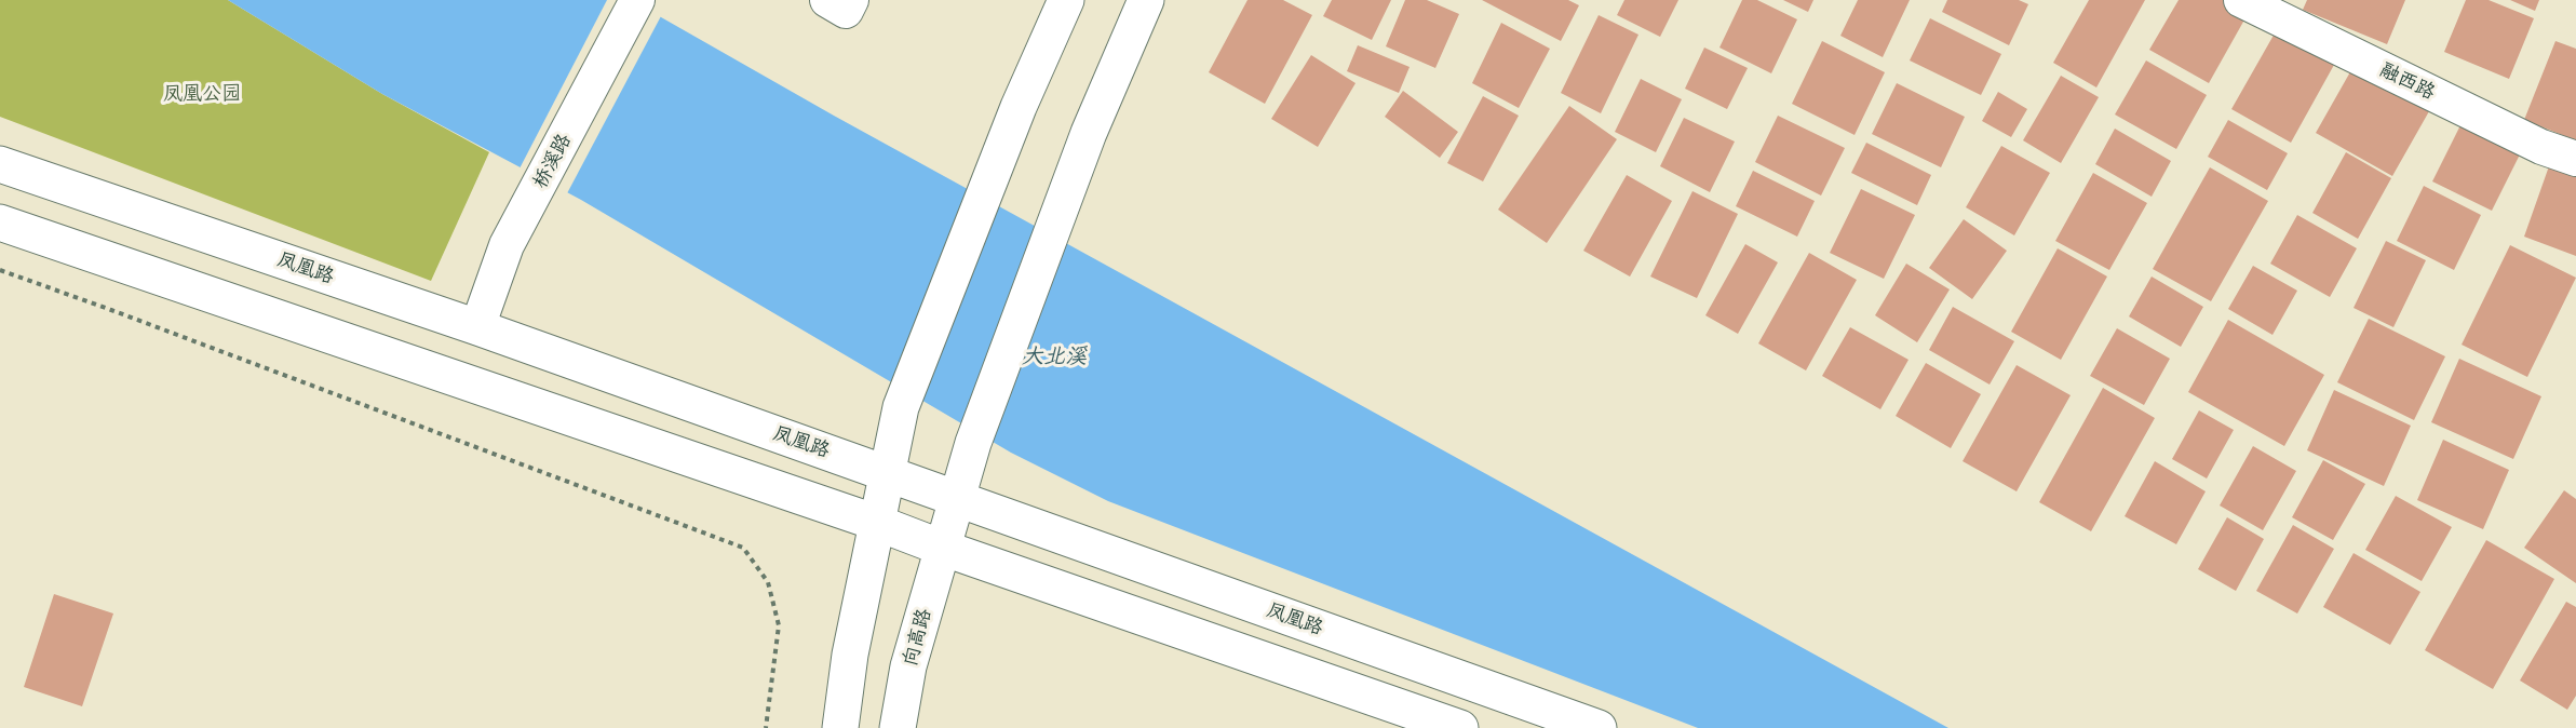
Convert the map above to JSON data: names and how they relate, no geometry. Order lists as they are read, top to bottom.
{
  "streets": {
    "street": [
      "融西路",
      "桥溪路",
      "凤凰路",
      "向高路"
    ]
  },
  "crossings": [
    ["桥溪路", "凤凰路"],
    ["凤凰路", "向高路"]
  ],
  "water": ["大北溪"],
  "parks": ["凤凰公园"]
}
